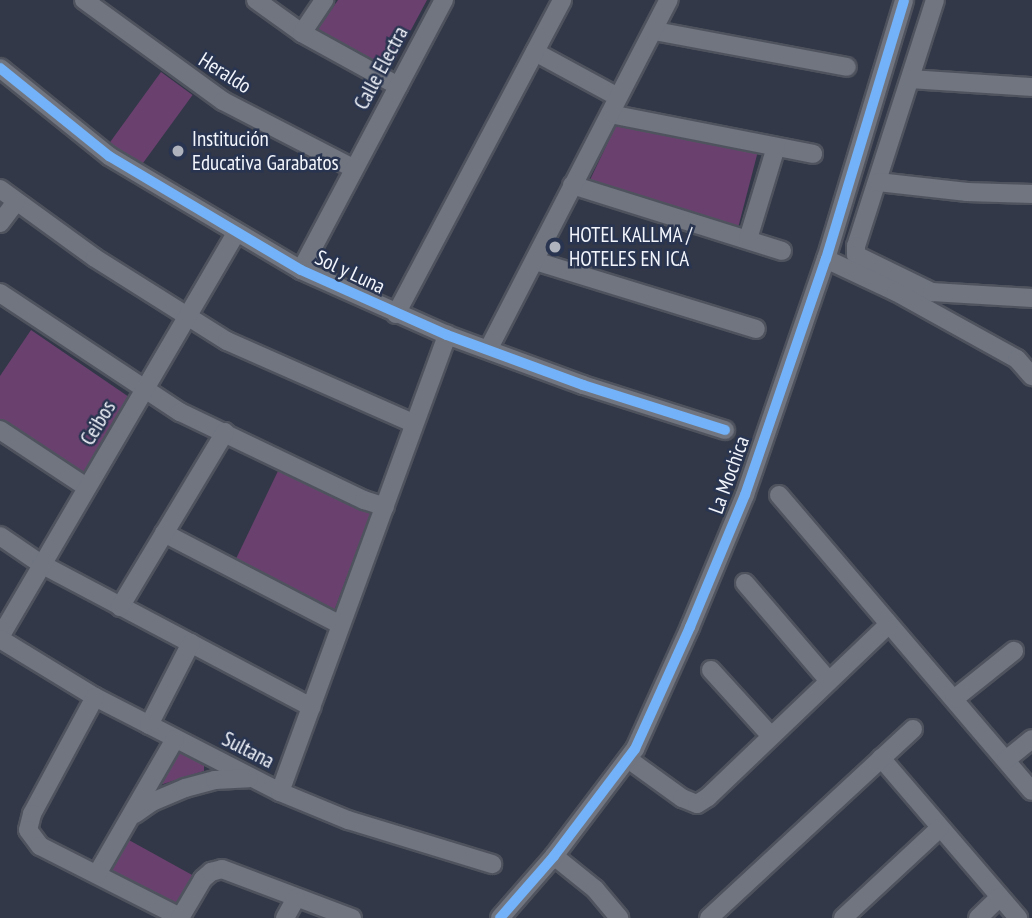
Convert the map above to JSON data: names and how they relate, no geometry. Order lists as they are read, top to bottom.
{
  "streets": {
    "street": [
      "Calle Electra",
      "Heraldo",
      "Sol y Luna",
      "Ceibos",
      "La Mochica",
      "Sultana"
    ]
  },
  "crossings": [
    ["Calle Electra", "Heraldo"],
    ["Calle Electra", "Sol y Luna"],
    ["Sol y Luna", "Ceibos"],
    ["Ceibos", "Sultana"]
  ],
  "places": ["Institución Educativa Garabatos", "HOTEL KALLMA / HOTELES EN ICA"]
}
